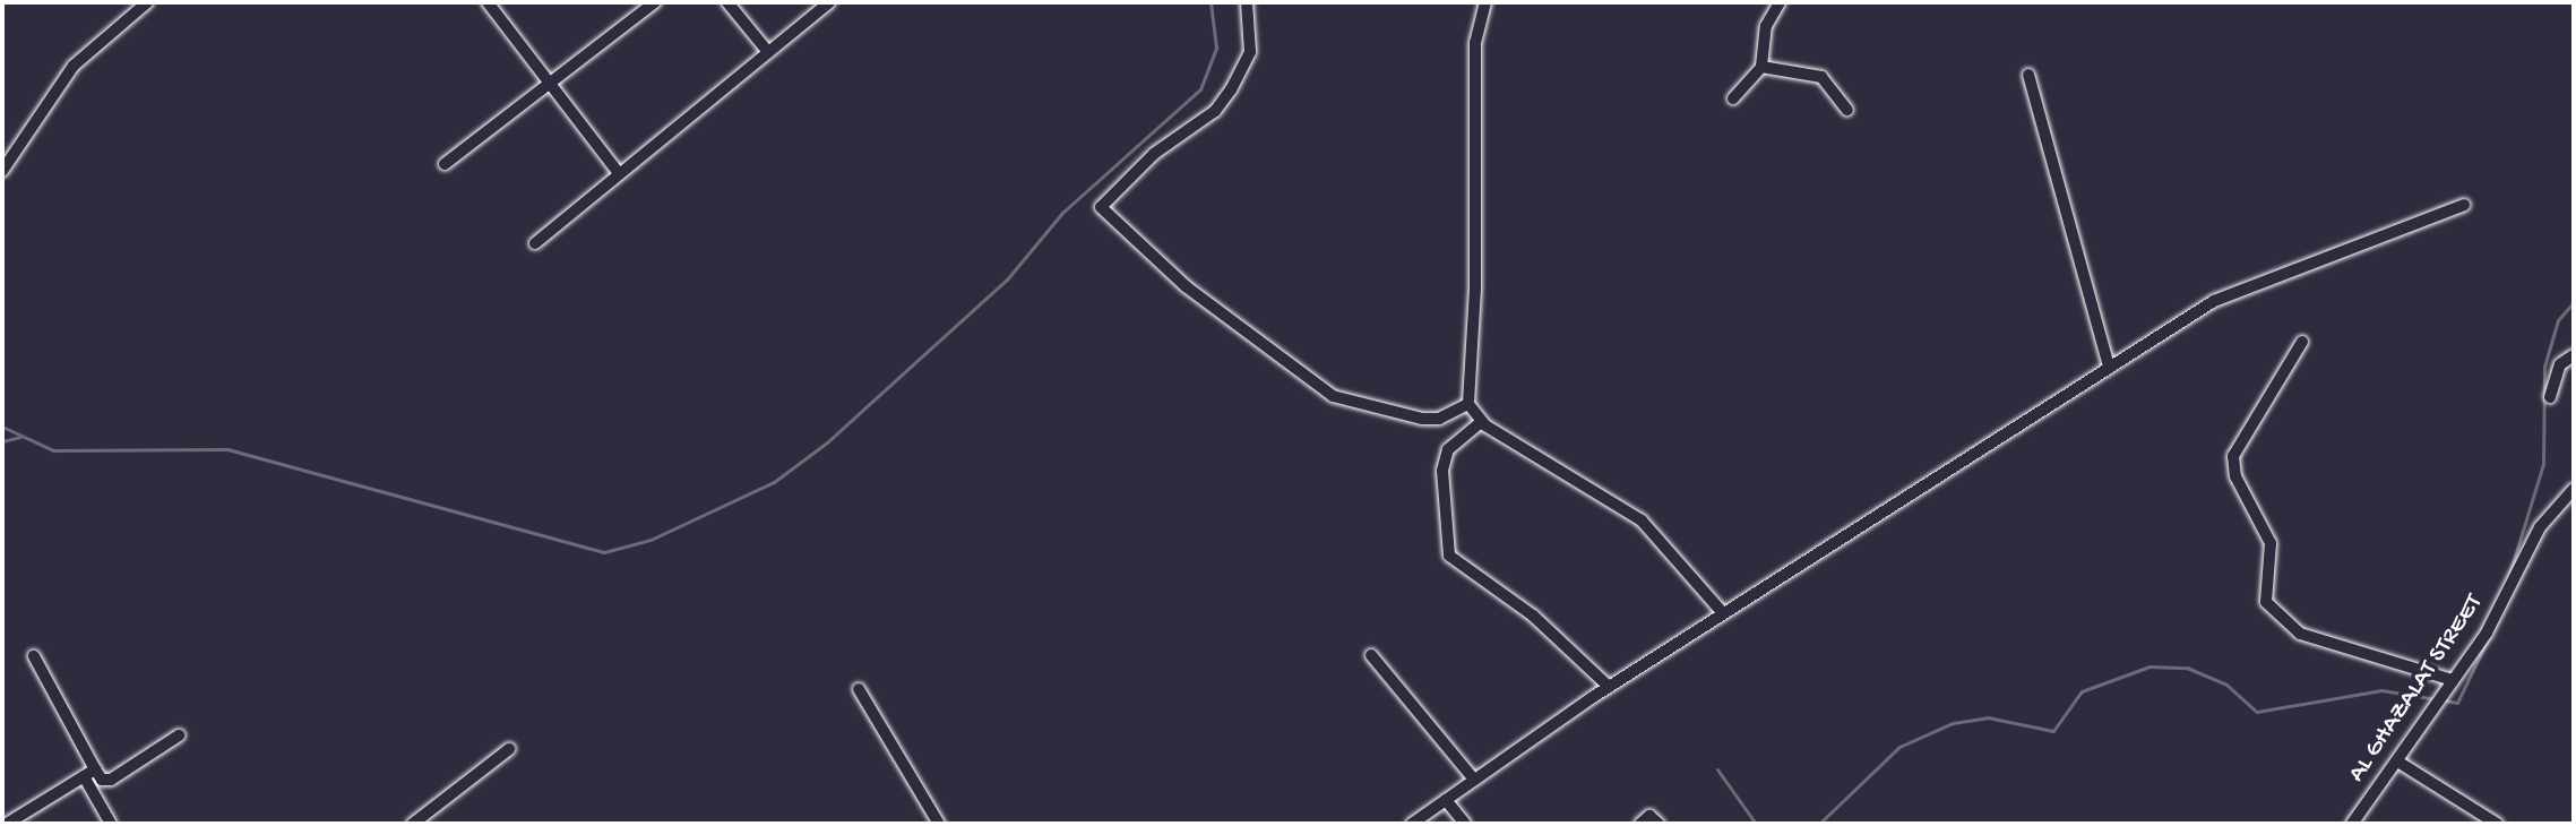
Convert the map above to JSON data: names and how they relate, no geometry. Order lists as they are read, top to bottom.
{
  "streets": {
    "street": ["AL GHAZALAT STREET"]
  }
}
